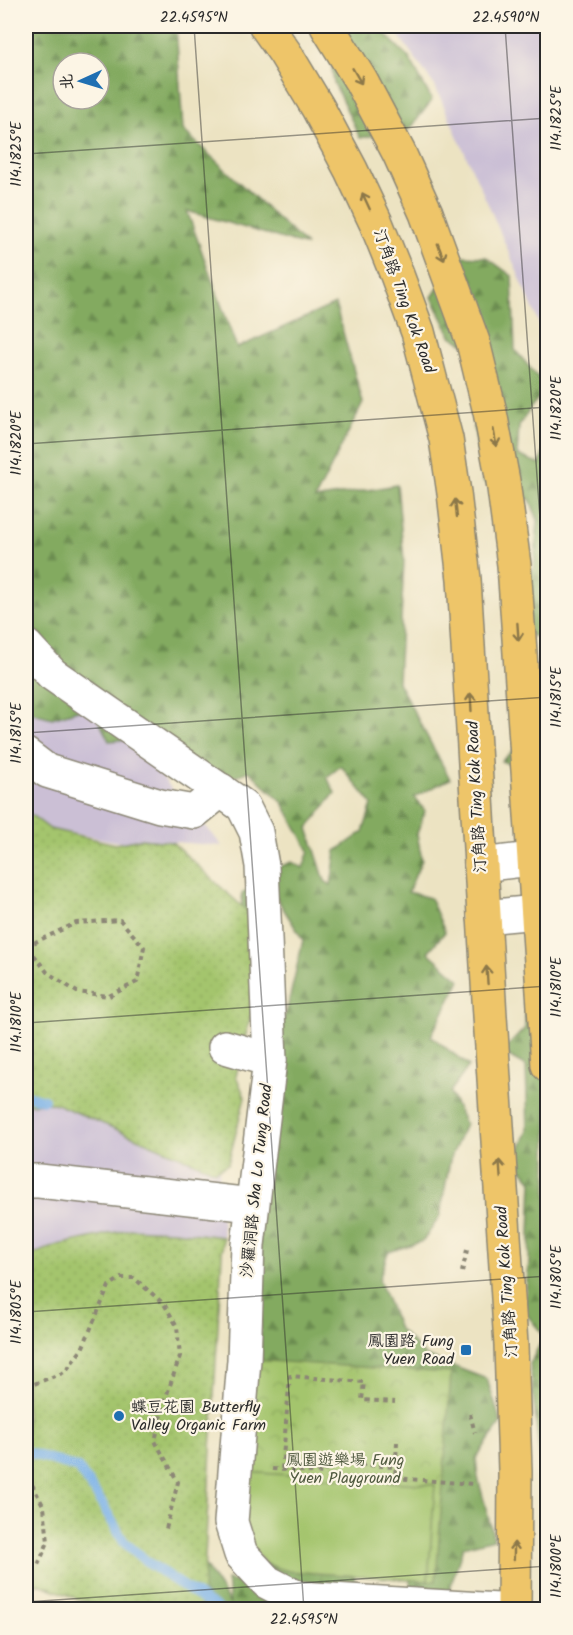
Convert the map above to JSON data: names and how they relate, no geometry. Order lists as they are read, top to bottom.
{
  "streets": {
    "main road": ["汀角路 Ting Kok Road"],
    "street": ["沙羅洞路 Sha Lo Tung Road"]
  },
  "parks": ["鳳園遊樂場 Fung Yuen Playground"],
  "places": {
    "transit": ["鳳園路 Fung Yuen Road"],
    "other": ["蝶豆花園 Butterfly Valley Organic Farm"]
  },
  "north": "left",
  "coordinates": [
    "22.4595°N",
    "22.4590°N",
    "114.1825°E",
    "114.1820°E",
    "114.1815°E",
    "114.1810°E",
    "114.1805°E",
    "114.1800°E"
  ]
}
